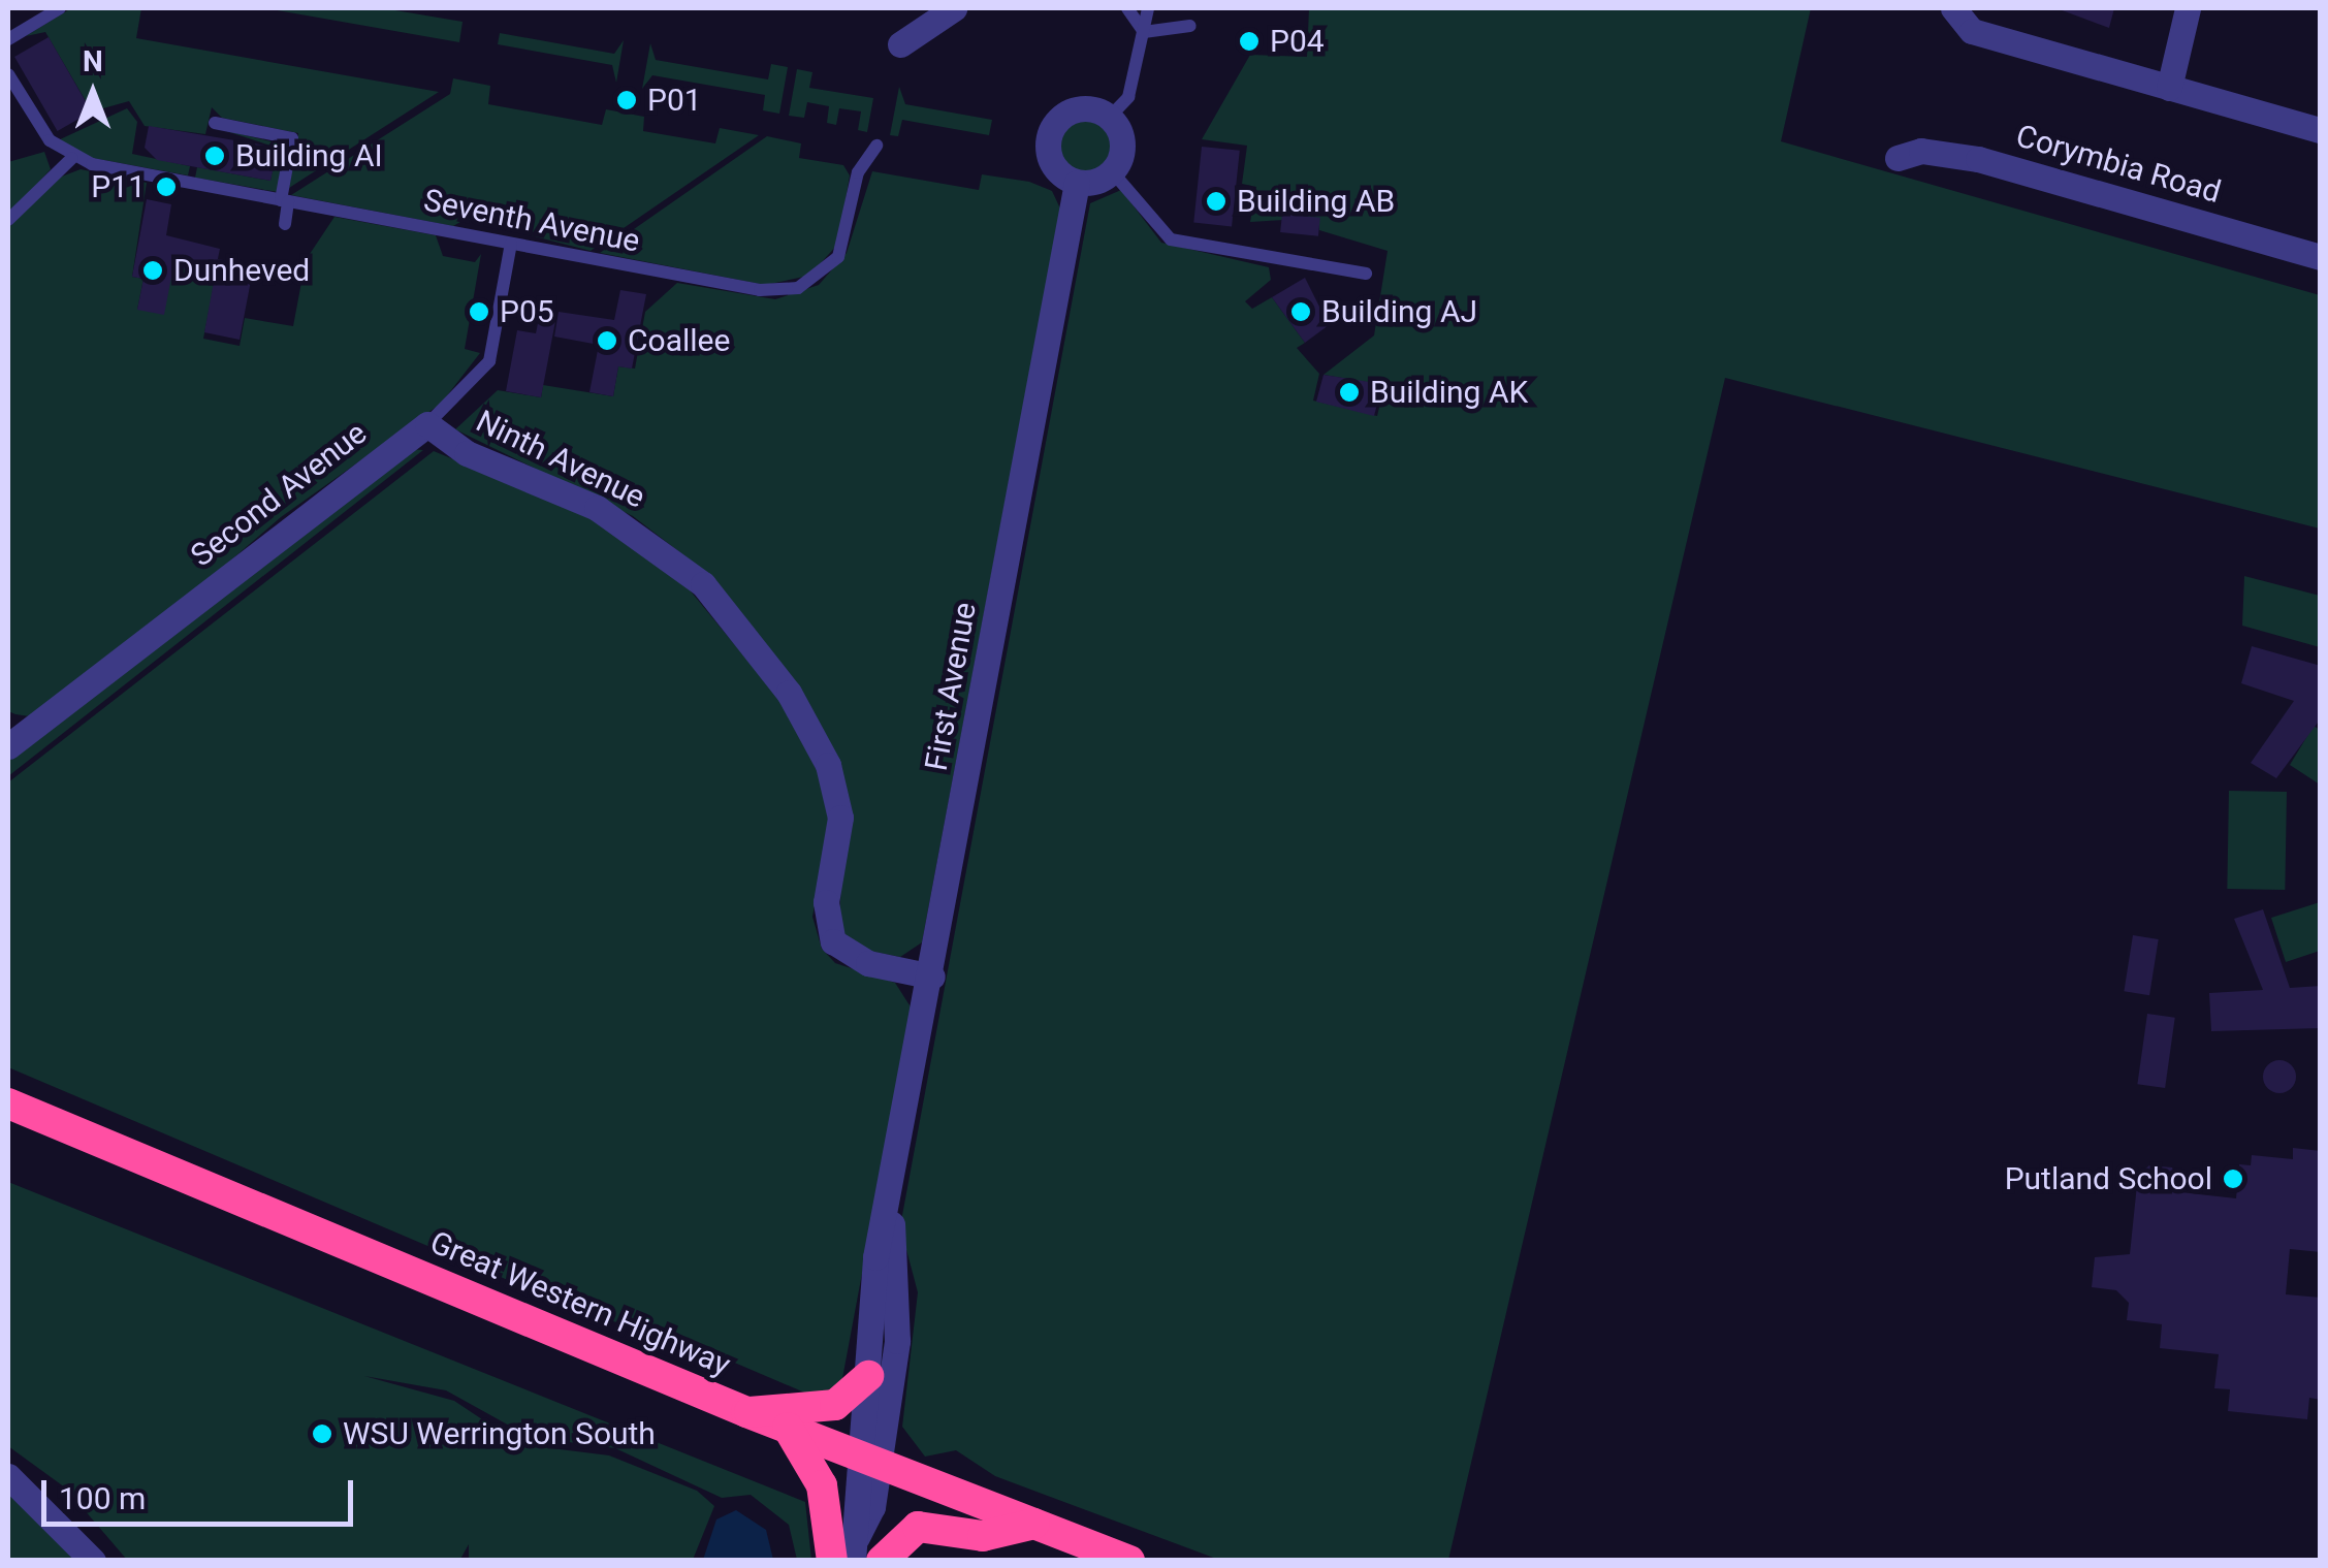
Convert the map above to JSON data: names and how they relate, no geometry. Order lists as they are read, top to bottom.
{
  "streets": {
    "highway": ["Great Western Highway"],
    "street": [
      "Corymbia Road",
      "Ninth Avenue",
      "Second Avenue",
      "First Avenue"
    ],
    "lane": ["Seventh Avenue"]
  },
  "crossings": [
    ["Seventh Avenue", "Second Avenue"],
    ["Ninth Avenue", "Second Avenue"],
    ["Ninth Avenue", "First Avenue"],
    ["First Avenue", "Great Western Highway"]
  ],
  "places": [
    "P04",
    "P01",
    "Building AI",
    "P11",
    "Building AB",
    "Dunheved",
    "P05",
    "Building AJ",
    "Coallee",
    "Building AK",
    "Putland School",
    "WSU Werrington South"
  ],
  "scale_bar": "100 m",
  "north": "top"
}
